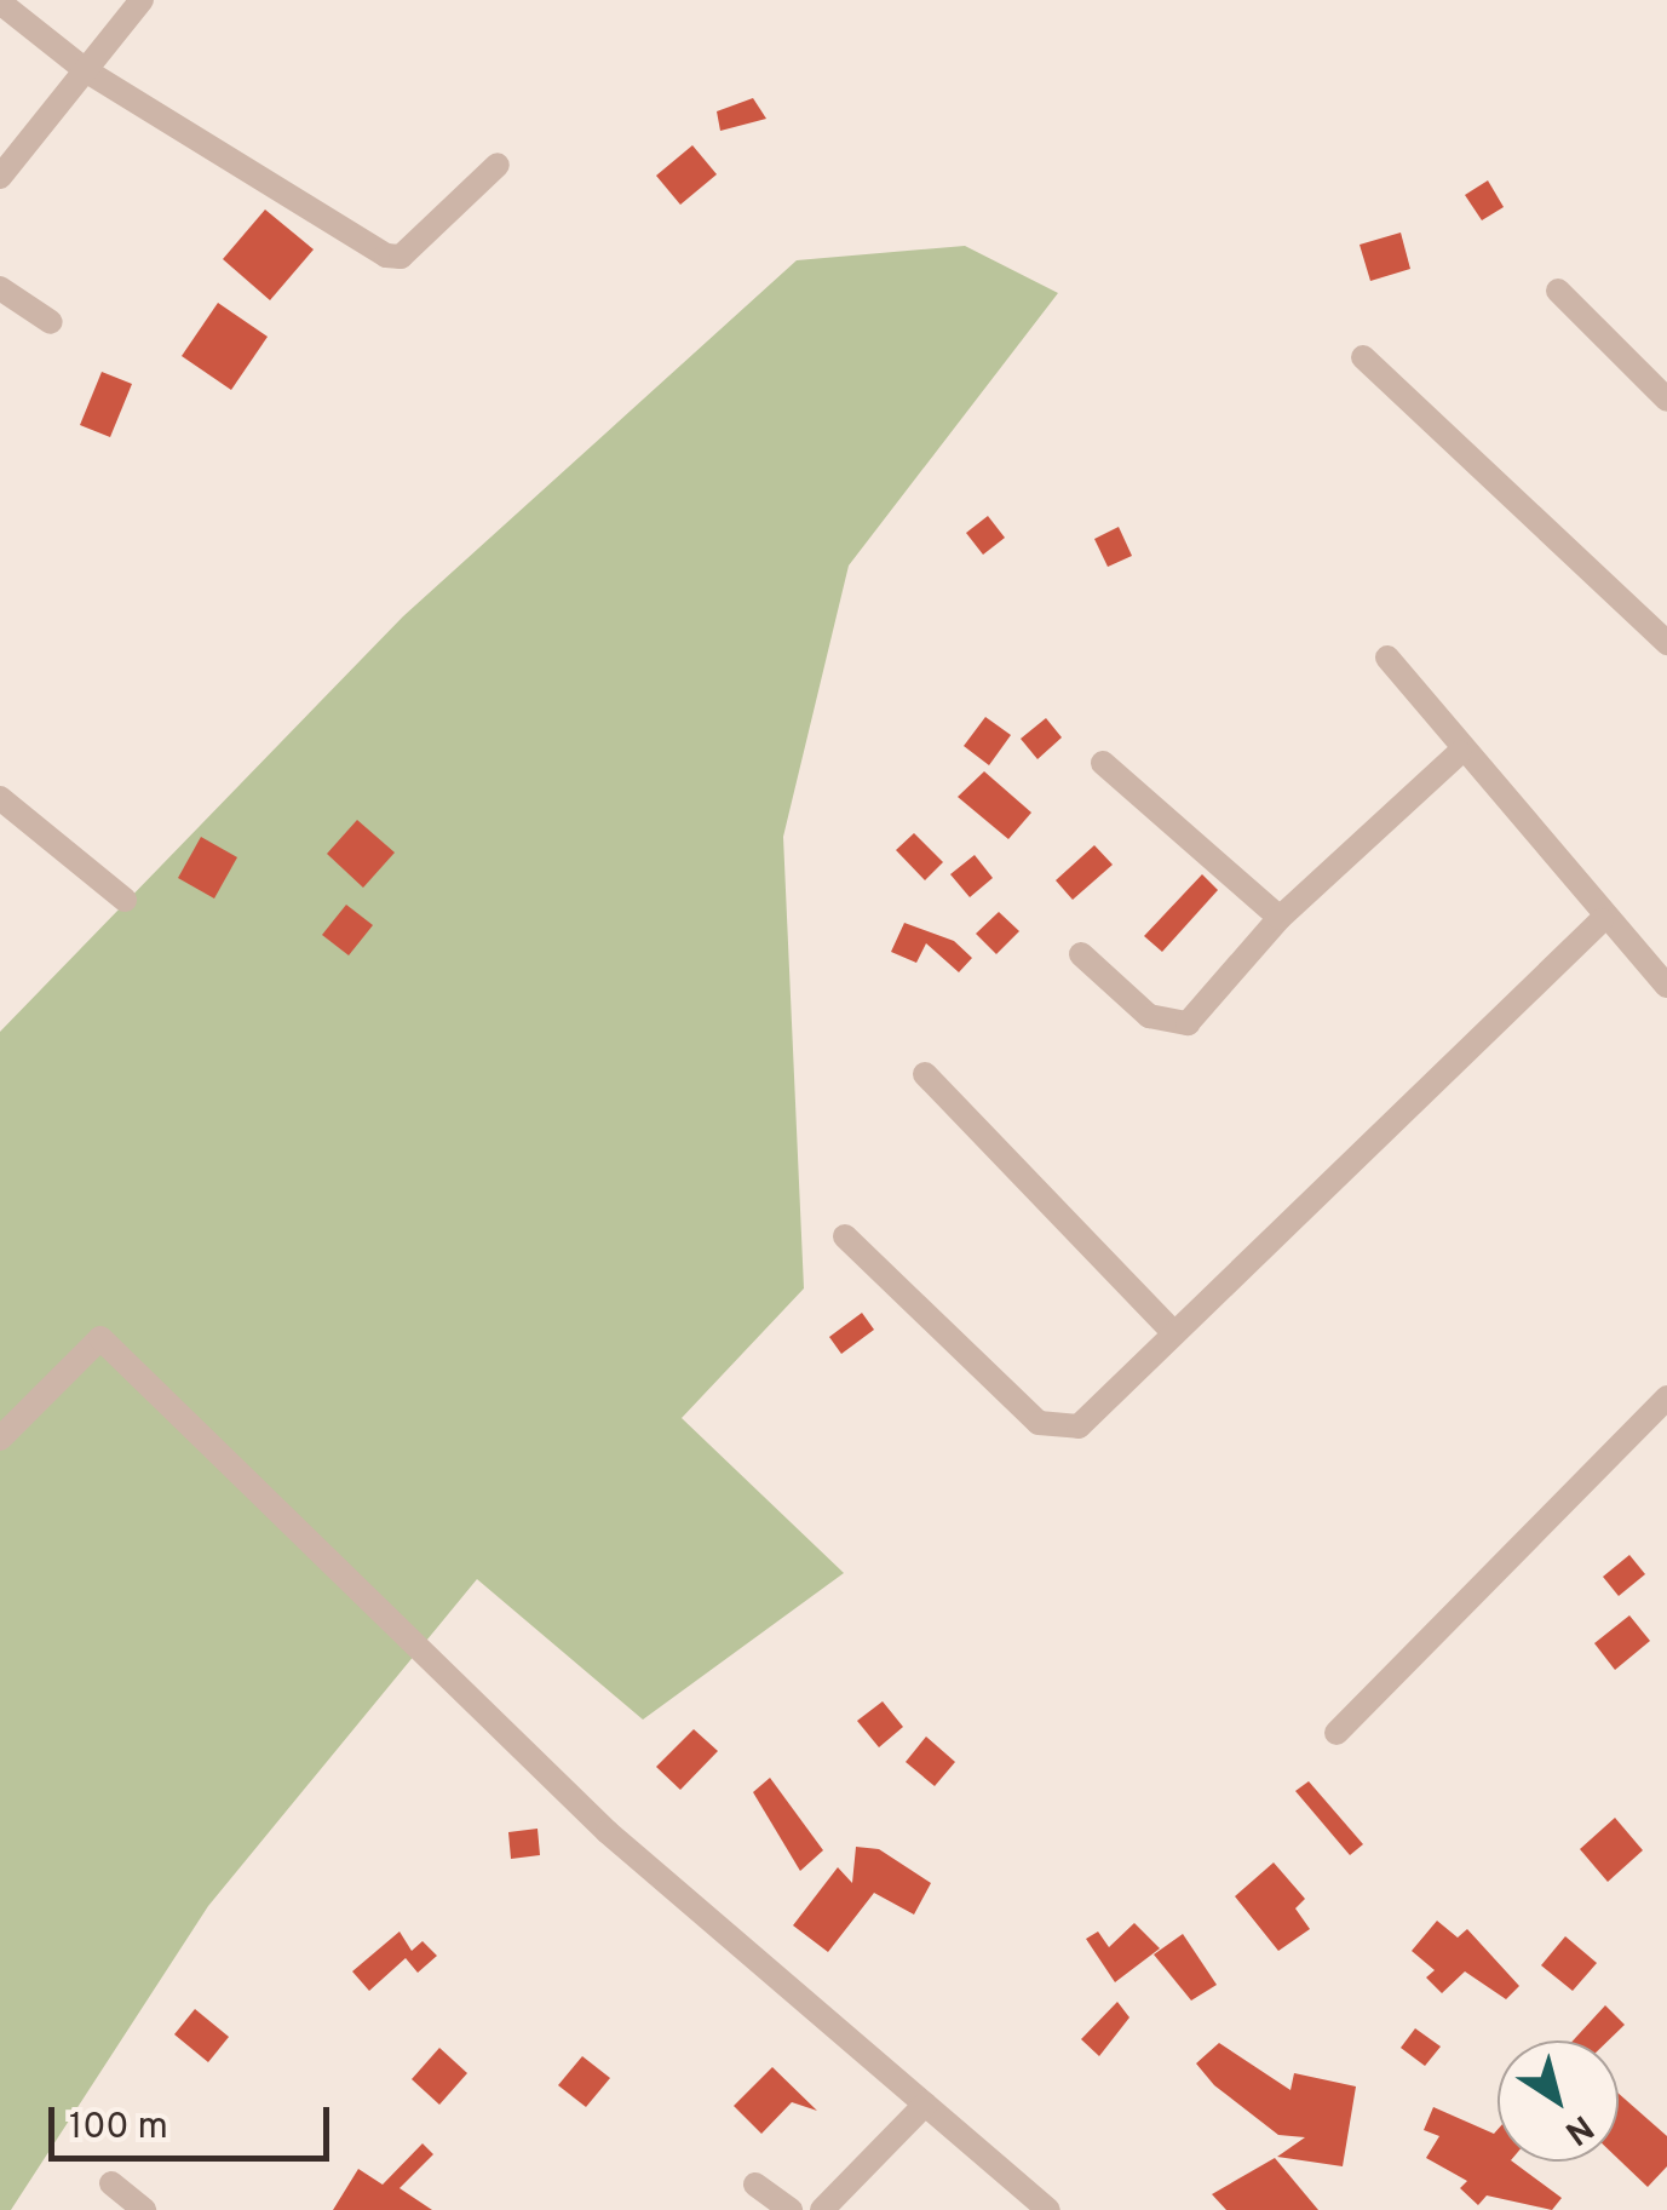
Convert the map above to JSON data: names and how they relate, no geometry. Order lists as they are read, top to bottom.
{
  "scale_bar": "100 m",
  "north": "bottom right"
}
